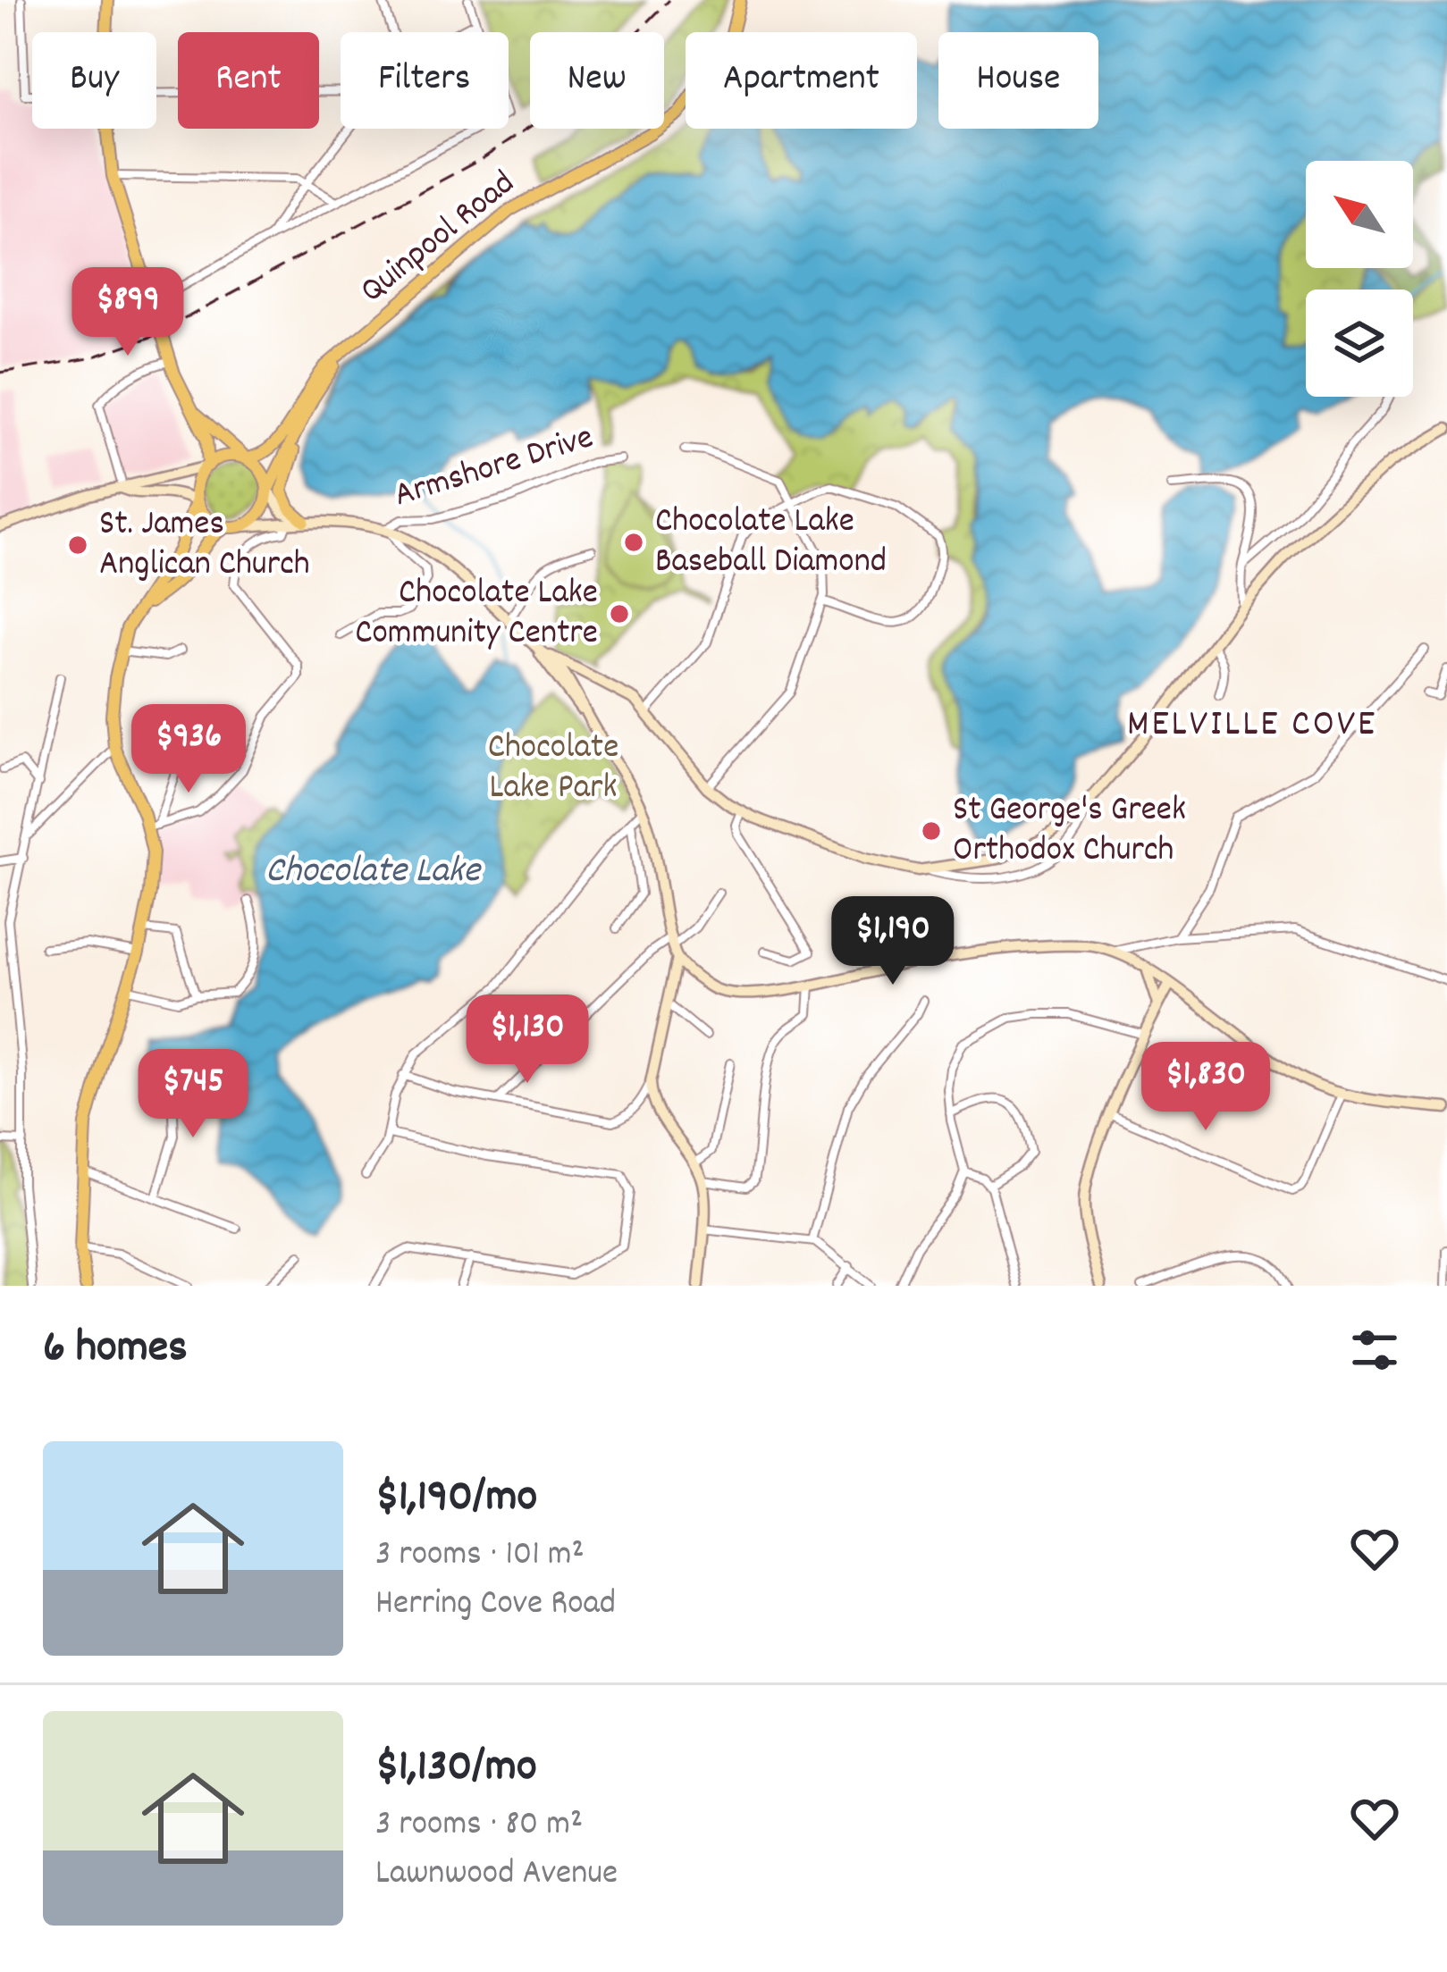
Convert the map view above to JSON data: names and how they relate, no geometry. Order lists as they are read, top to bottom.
{
  "streets": {
    "main road": ["Quinpool Road"],
    "street": ["Armshore Drive"]
  },
  "districts": ["MELVILLE COVE"],
  "water": ["Chocolate Lake"],
  "parks": ["Chocolate Lake Park"],
  "places": [
    "Chocolate Lake Baseball Diamond",
    "St. James Anglican Church",
    "Chocolate Lake Community Centre",
    "St George's Greek Orthodox Church"
  ],
  "north": "top left",
  "page": {
    "chip": [
      "Buy",
      "Rent",
      "Filters",
      "New",
      "Apartment",
      "House"
    ],
    "price": [
      "$899",
      "$936",
      "$1,190",
      "$1,130",
      "$1,830",
      "$745"
    ],
    "heading": "6 homes",
    "list": [
      {
        "name": "$1,190/mo",
        "note": "3 rooms · 101 m² · Herring Cove Road"
      },
      {
        "name": "$1,130/mo",
        "note": "3 rooms · 80 m² · Lawnwood Avenue"
      }
    ]
  }
}
